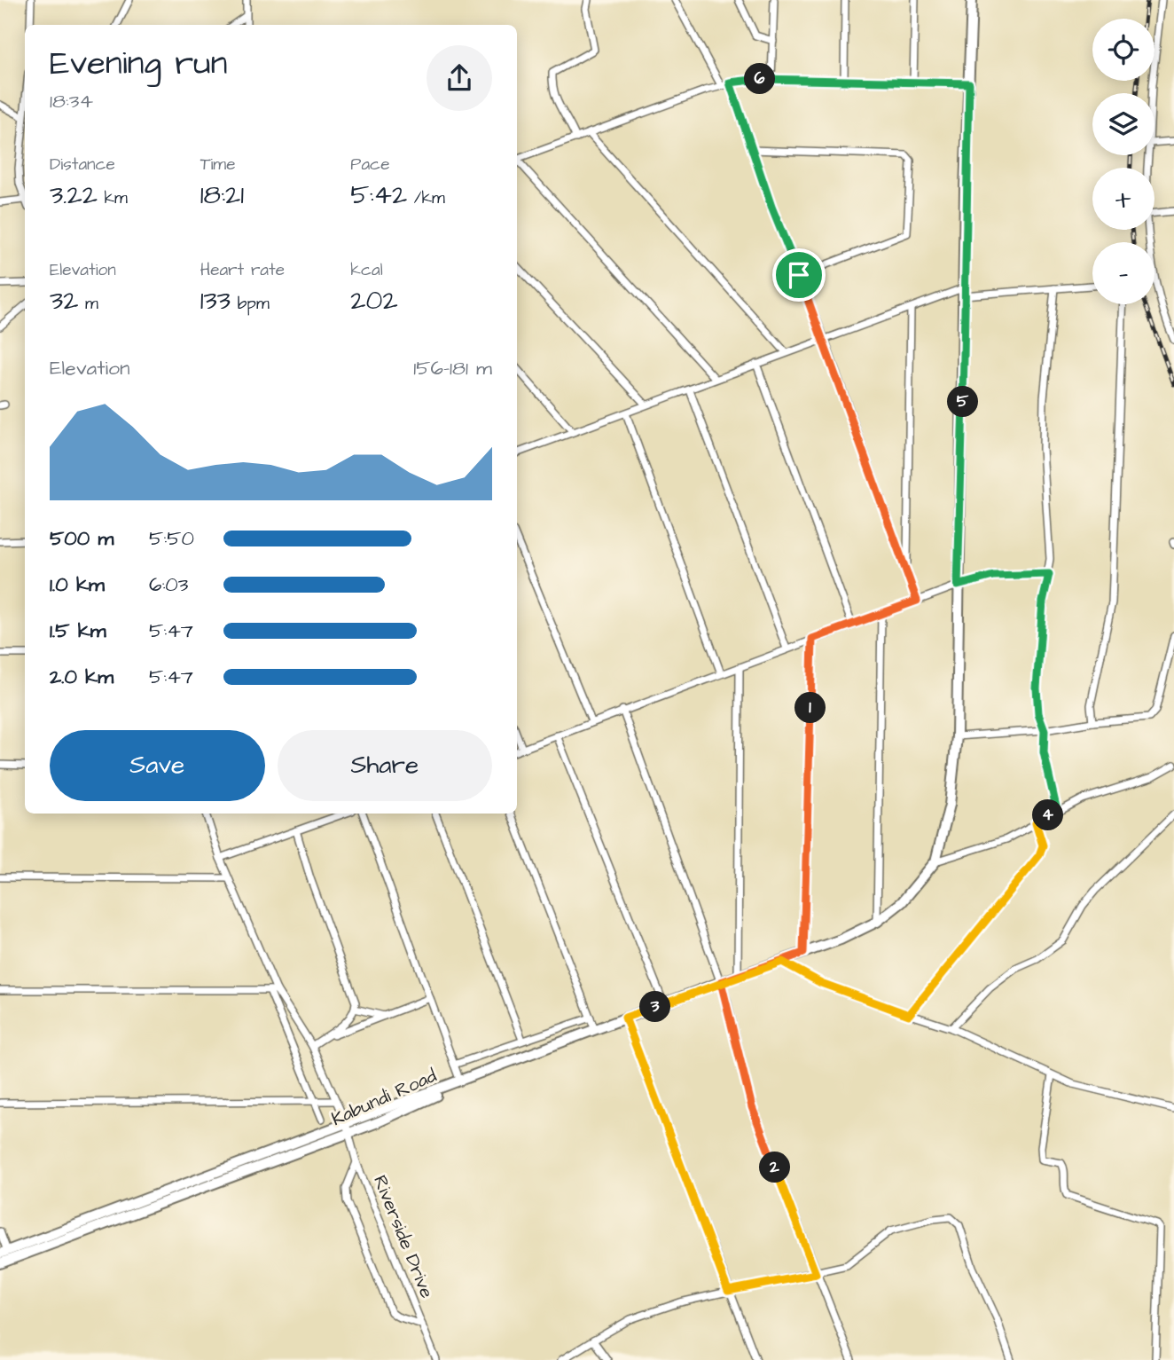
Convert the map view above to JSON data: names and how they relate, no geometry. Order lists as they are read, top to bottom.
{
  "streets": {
    "street": ["Kabundi Road", "Riverside Drive"]
  },
  "crossings": [
    ["Kabundi Road", "Riverside Drive"]
  ],
  "page": {
    "map_buttons": ["+", "−"],
    "heading": ["Evening run", "18:34"],
    "pins": [
      "6",
      "5",
      "1",
      "4",
      "3",
      "2"
    ],
    "stats": [
      ["Distance", "3.22 km"],
      ["Time", "18:21"],
      ["Pace", "5:42 /km"],
      ["Elevation", "32 m"],
      ["Heart rate", "133 bpm"],
      ["kcal", "202"]
    ],
    "chart": ["Elevation", "156–181 m"],
    "list": [
      {
        "name": "500 m",
        "note": "5:50"
      },
      {
        "name": "1.0 km",
        "note": "6:03"
      },
      {
        "name": "1.5 km",
        "note": "5:47"
      },
      {
        "name": "2.0 km",
        "note": "5:47"
      }
    ],
    "buttons": ["Save", "Share"]
  }
}
